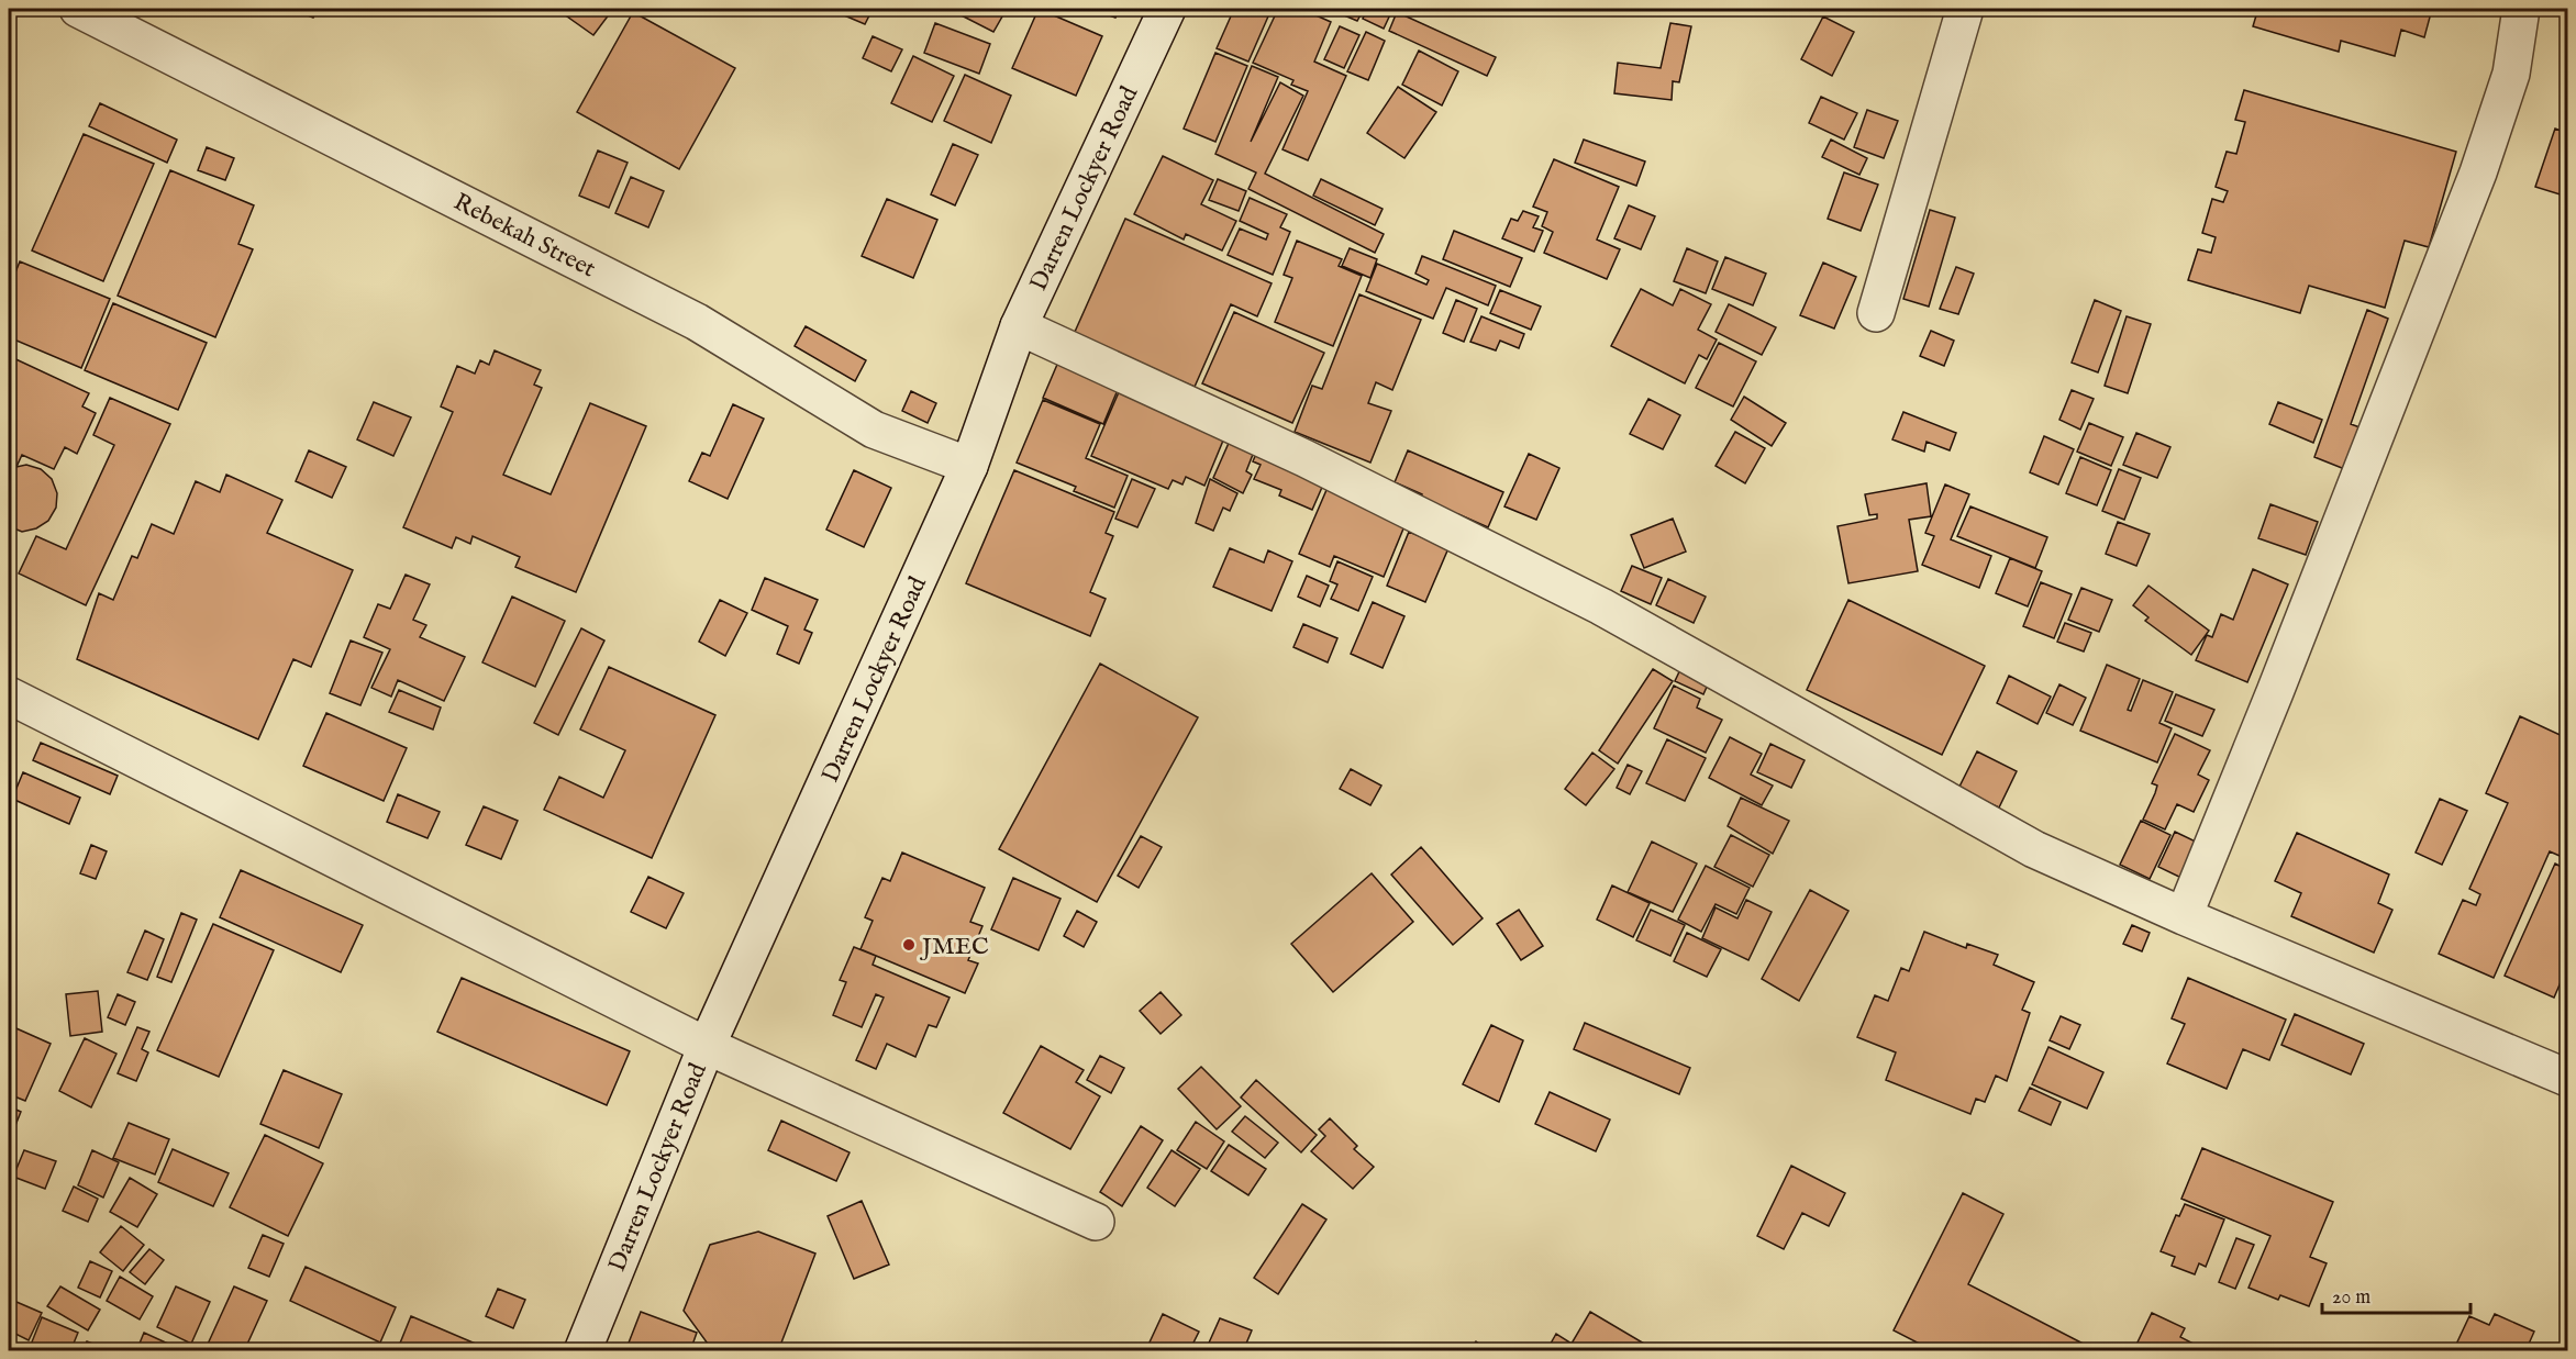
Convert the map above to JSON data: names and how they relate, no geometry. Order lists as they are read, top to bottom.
{
  "streets": {
    "street": ["Darren Lockyer Road", "Rebekah Street"]
  },
  "crossings": [
    ["Darren Lockyer Road", "Rebekah Street"]
  ],
  "places": ["JMEC"],
  "scale_bar": "20 m"
}
